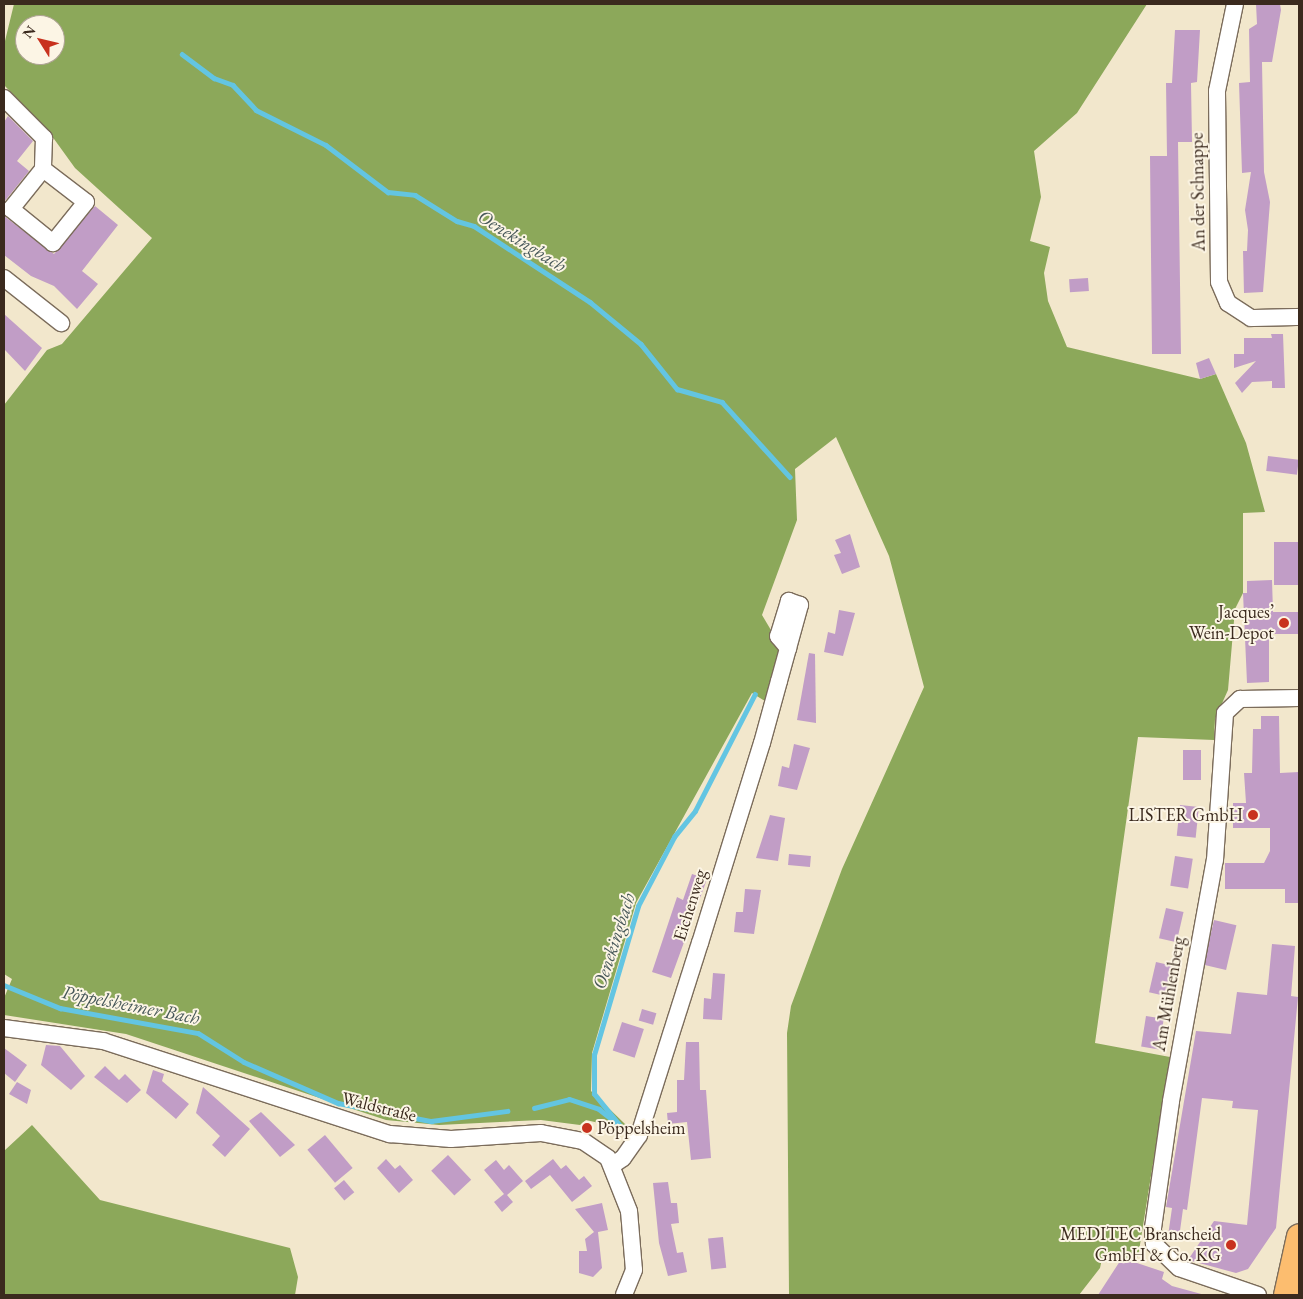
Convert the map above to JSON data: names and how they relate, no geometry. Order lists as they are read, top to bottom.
{
  "streets": {
    "street": [
      "An der Schnappe",
      "Eichenweg",
      "Am Mühlenberg",
      "Waldstraße"
    ]
  },
  "crossings": [
    ["Eichenweg", "Waldstraße"]
  ],
  "water": ["Oenekingbach", "Pöppelsheimer Bach"],
  "places": [
    "Jacques’ Wein-Depot",
    "LISTER GmbH",
    "Pöppelsheim",
    "MEDITEC Branscheid GmbH & Co. KG"
  ],
  "north": "top left"
}
